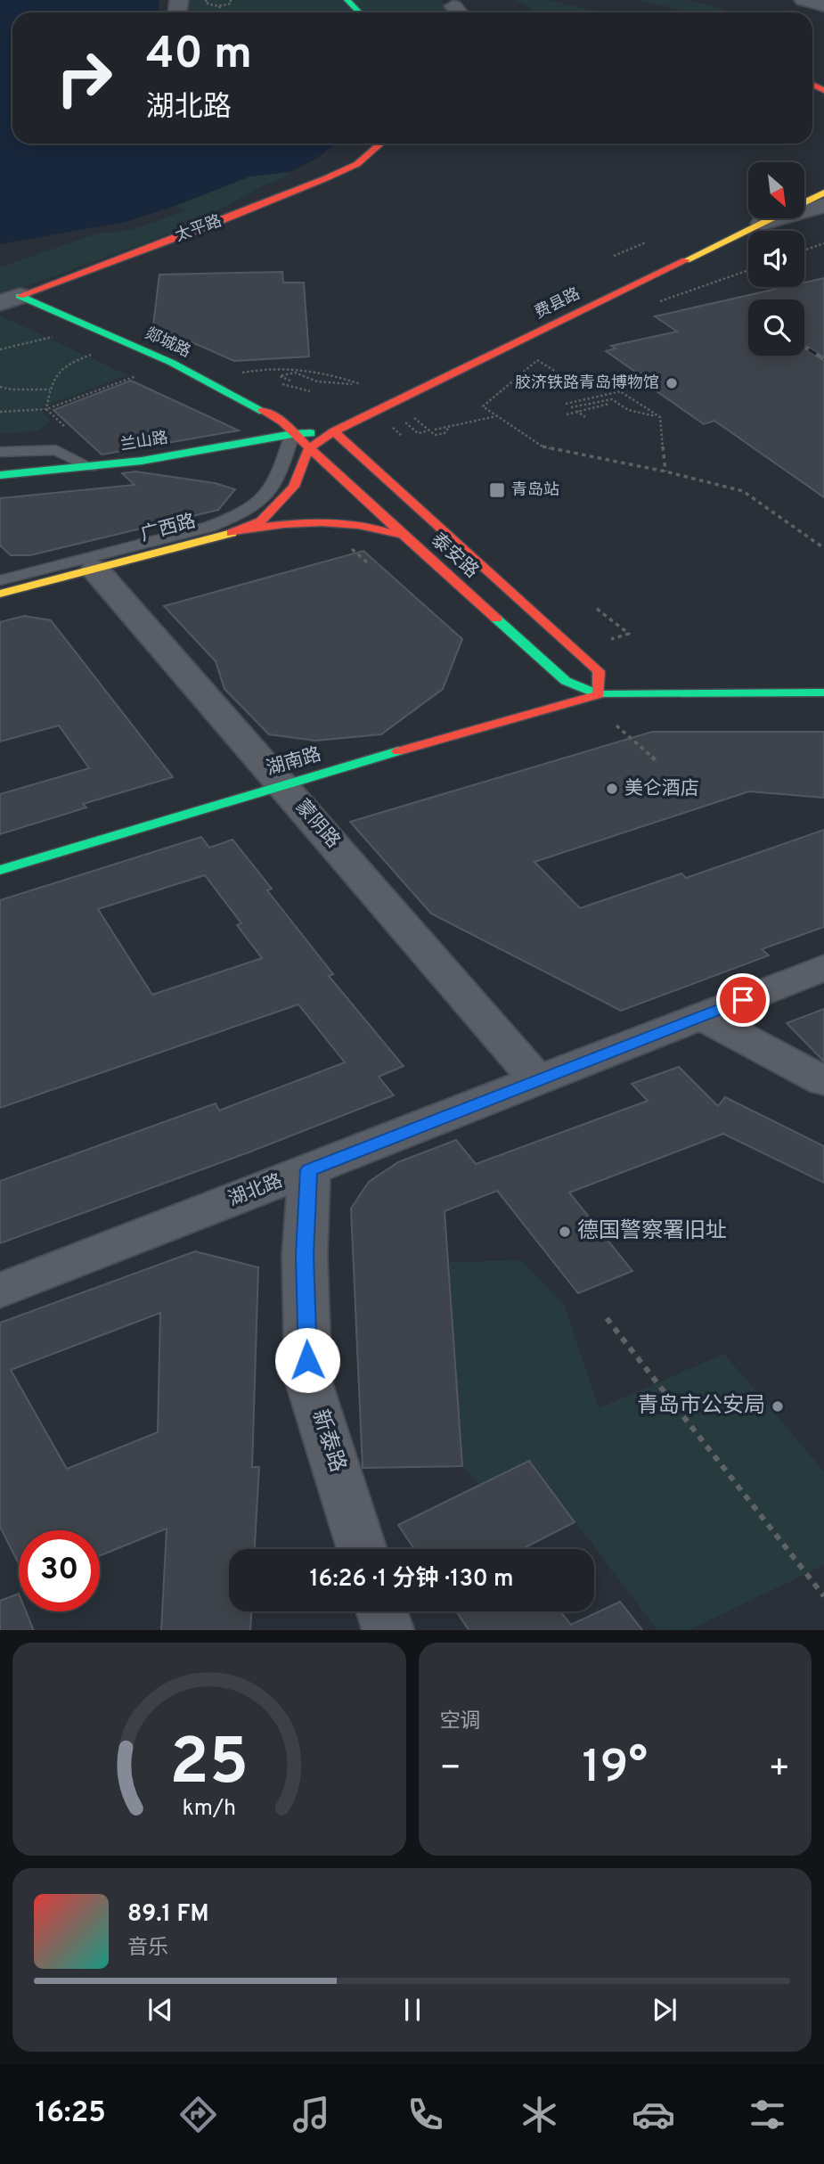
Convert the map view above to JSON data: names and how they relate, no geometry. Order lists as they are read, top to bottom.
{
  "streets": {
    "main road": [
      "太平路",
      "费县路",
      "郯城路",
      "兰山路",
      "广西路",
      "泰安路",
      "湖南路"
    ],
    "street": ["蒙阴路", "湖北路", "新泰路"]
  },
  "crossings": [
    ["太平路", "郯城路"],
    ["费县路", "广西路"],
    ["费县路", "泰安路"],
    ["郯城路", "兰山路"],
    ["郯城路", "广西路"],
    ["郯城路", "泰安路"],
    ["兰山路", "广西路"],
    ["兰山路", "泰安路"],
    ["广西路", "泰安路"],
    ["广西路", "蒙阴路"],
    ["泰安路", "湖南路"],
    ["湖南路", "蒙阴路"],
    ["蒙阴路", "湖北路"],
    ["湖北路", "新泰路"]
  ],
  "places": {
    "other": [
      "胶济铁路青岛博物馆",
      "美仑酒店",
      "德国警察署旧址",
      "青岛市公安局"
    ],
    "transit": ["青岛站"]
  },
  "north": "bottom right",
  "page": {
    "turn": ["40 m", "湖北路"],
    "limit": "30",
    "trip": "16:26 · 1 分钟 · 130 m",
    "tile": "空调",
    "heat": ["−", "19°", "+"],
    "song": ["89.1 FM", "音乐"],
    "tabs": "16:25",
    "gauge": ["25", "km/h"]
  }
}
